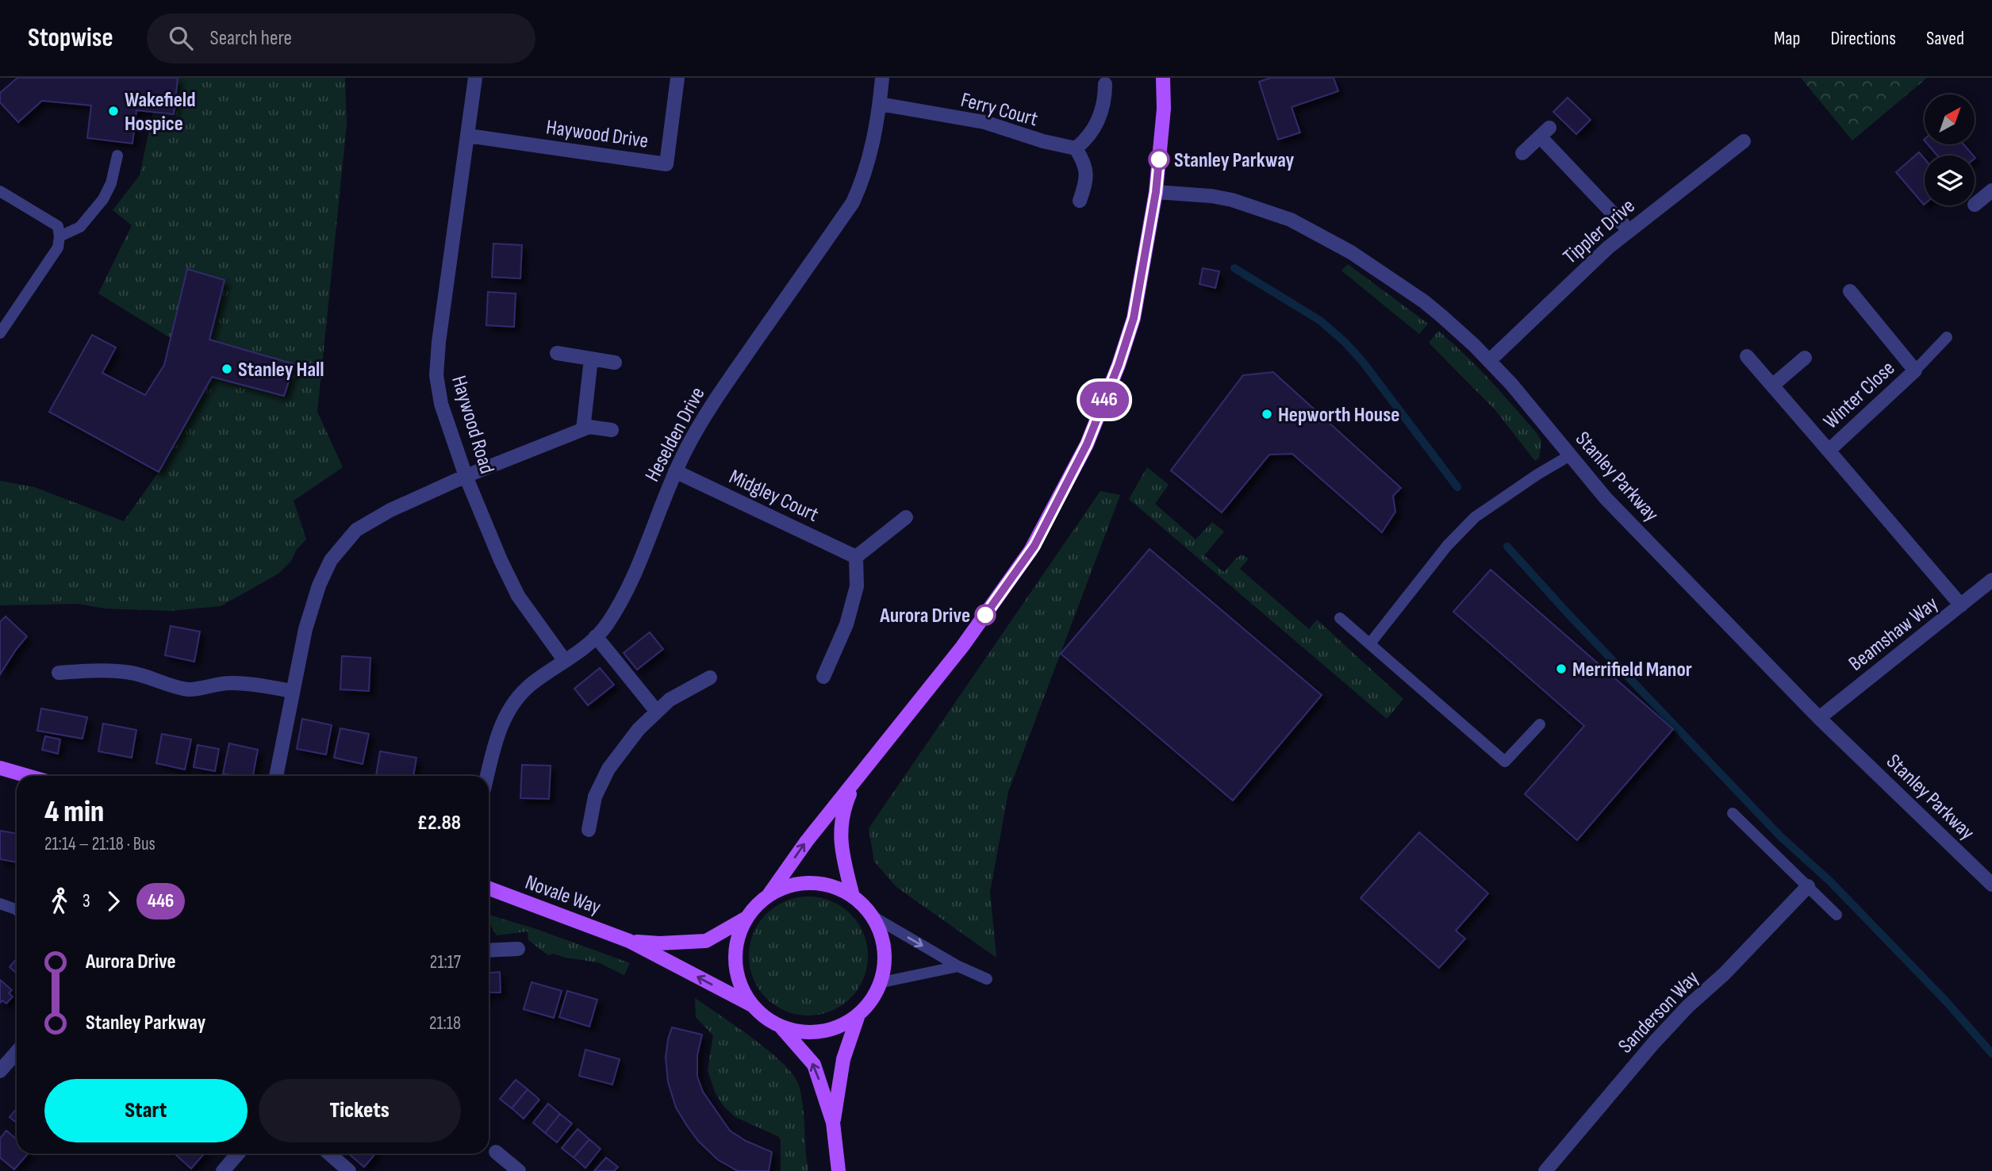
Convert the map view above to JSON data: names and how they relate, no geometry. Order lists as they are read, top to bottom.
{
  "streets": {
    "main road": ["Novale Way"],
    "street": [
      "Ferry Court",
      "Haywood Drive",
      "Tippler Drive",
      "Winter Close",
      "Haywood Road",
      "Heselden Drive",
      "Stanley Parkway",
      "Midgley Court",
      "Beamshaw Way",
      "Sanderson Way"
    ]
  },
  "crossings": [
    ["Ferry Court", "Heselden Drive"],
    ["Haywood Drive", "Haywood Road"],
    ["Tippler Drive", "Stanley Parkway"],
    ["Winter Close", "Beamshaw Way"],
    ["Haywood Road", "Heselden Drive"],
    ["Heselden Drive", "Midgley Court"],
    ["Stanley Parkway", "Beamshaw Way"]
  ],
  "places": [
    "Wakefield Hospice",
    "Stanley Parkway",
    "Stanley Hall",
    "Hepworth House",
    "Aurora Drive",
    "Merrifield Manor"
  ],
  "lines": ["bus line 446"],
  "north": "top right",
  "page": {
    "header": "Stopwise",
    "search": "Search here",
    "nav": ["Map", "Directions", "Saved"],
    "on_map": "446",
    "heading": ["4 min", "21:14 – 21:18 · Bus", "£2.88"],
    "legs": ["3", "446"],
    "list": [
      {
        "name": "Aurora Drive",
        "value": "21:17"
      },
      {
        "name": "Stanley Parkway",
        "value": "21:18"
      }
    ],
    "buttons": ["Start", "Tickets"]
  }
}
